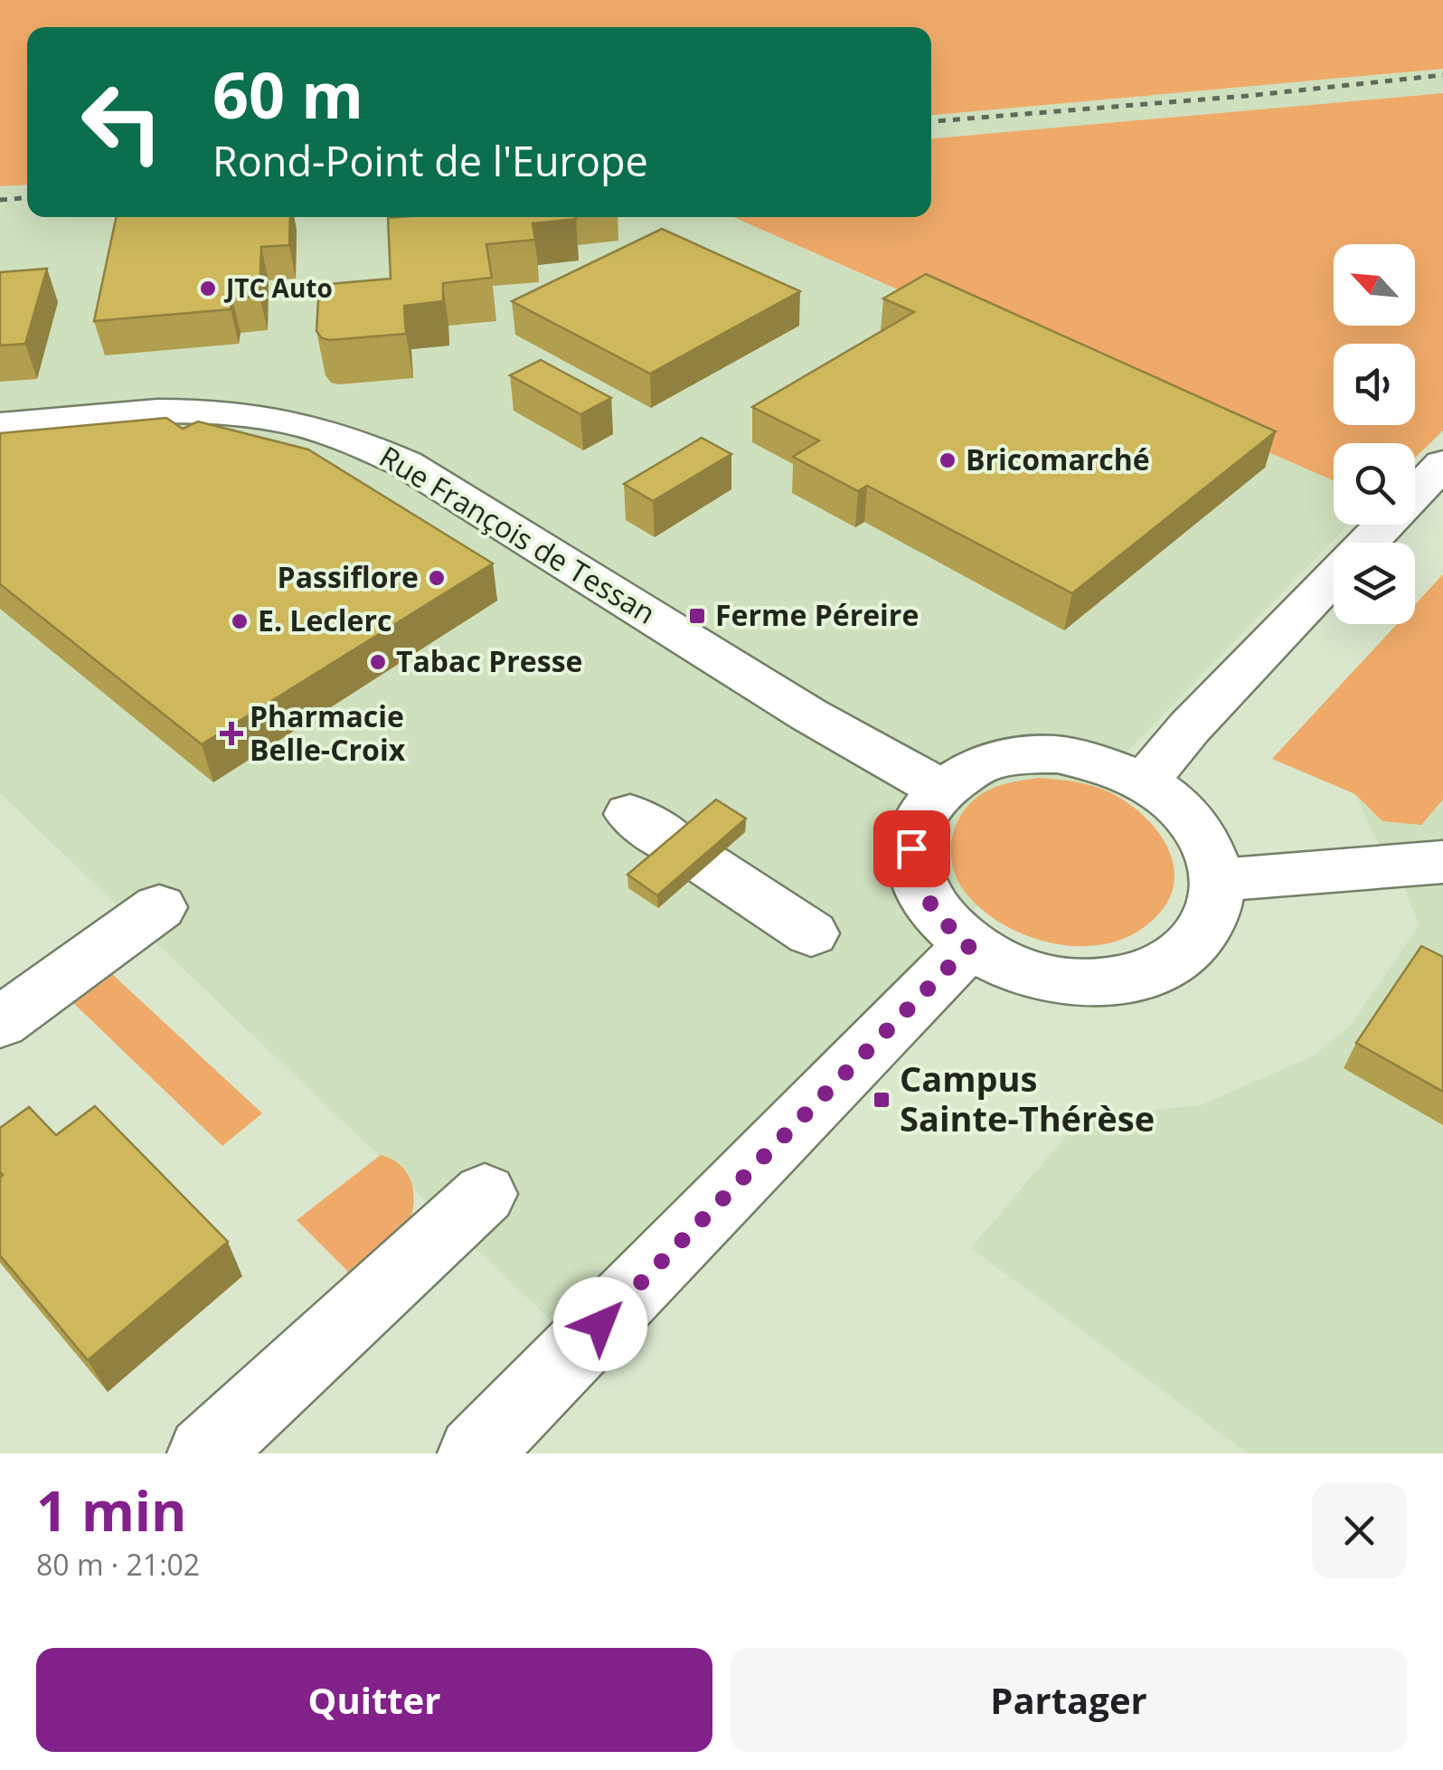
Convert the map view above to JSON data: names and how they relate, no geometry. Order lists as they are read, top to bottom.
{
  "streets": {
    "main road": ["Rue François de Tessan"]
  },
  "places": {
    "other": [
      "JTC Auto",
      "Bricomarché",
      "Passiflore",
      "E. Leclerc",
      "Tabac Presse"
    ],
    "transit": ["Ferme Péreire", "Campus Sainte-Thérèse"],
    "health": ["Pharmacie Belle-Croix"]
  },
  "north": "top left",
  "page": {
    "turn": ["60 m", "Rond-Point de l'Europe"],
    "heading": ["1 min", "80 m · 21:02"],
    "buttons": ["Quitter", "Partager"]
  }
}
